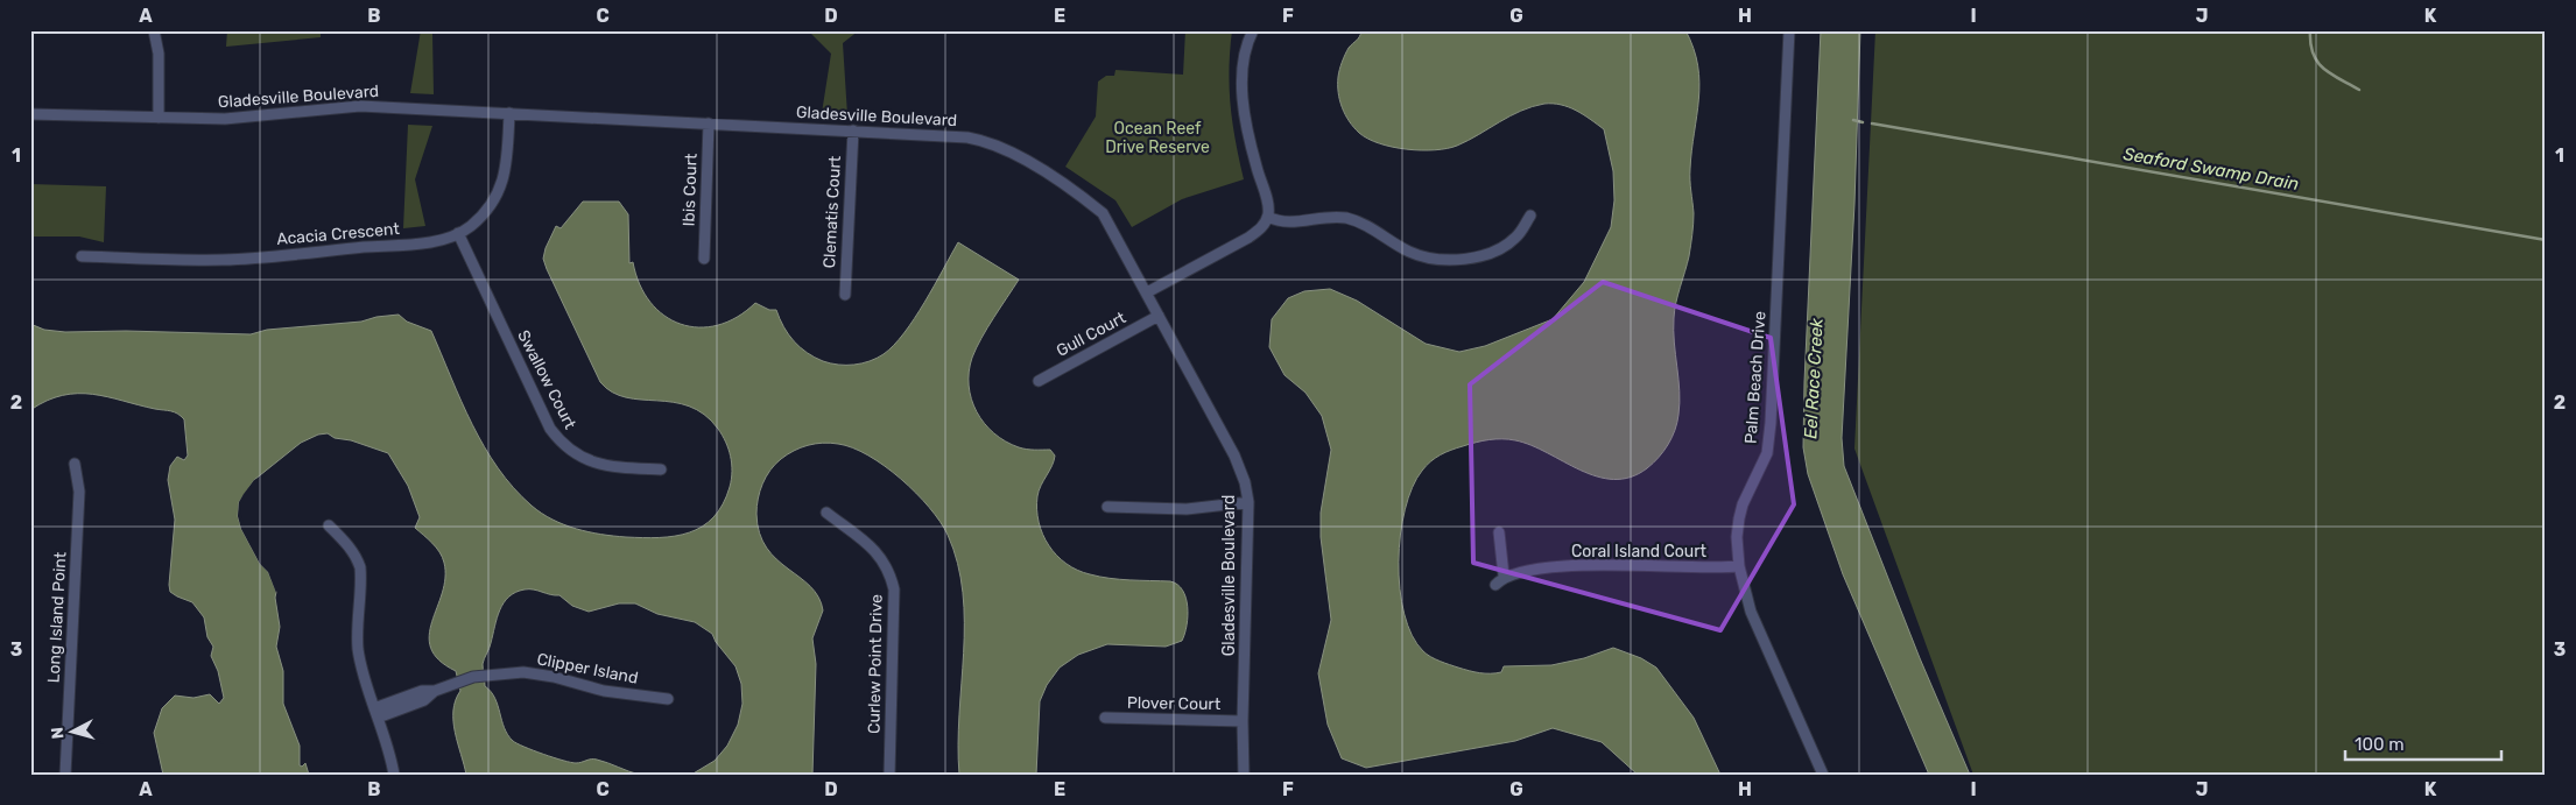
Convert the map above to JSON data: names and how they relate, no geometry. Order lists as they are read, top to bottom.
{
  "streets": {
    "street": [
      "Gladesville Boulevard",
      "Ibis Court",
      "Clematis Court",
      "Acacia Crescent",
      "Gull Court",
      "Palm Beach Drive",
      "Swallow Court",
      "Coral Island Court",
      "Long Island Point",
      "Curlew Point Drive",
      "Clipper Island",
      "Plover Court"
    ]
  },
  "crossings": [
    ["Gladesville Boulevard", "Ibis Court"],
    ["Gladesville Boulevard", "Clematis Court"],
    ["Gladesville Boulevard", "Acacia Crescent"],
    ["Gladesville Boulevard", "Gull Court"],
    ["Gladesville Boulevard", "Plover Court"],
    ["Acacia Crescent", "Swallow Court"],
    ["Palm Beach Drive", "Coral Island Court"]
  ],
  "water": ["Seaford Swamp Drain", "Eel Race Creek"],
  "parks": ["Ocean Reef Drive Reserve"],
  "scale_bar": "100 m",
  "north": "left",
  "grid": {
    "columns": [
      "A",
      "B",
      "C",
      "D",
      "E",
      "F",
      "G",
      "H",
      "I",
      "J",
      "K"
    ],
    "rows": ["1", "2", "3"]
  }
}
